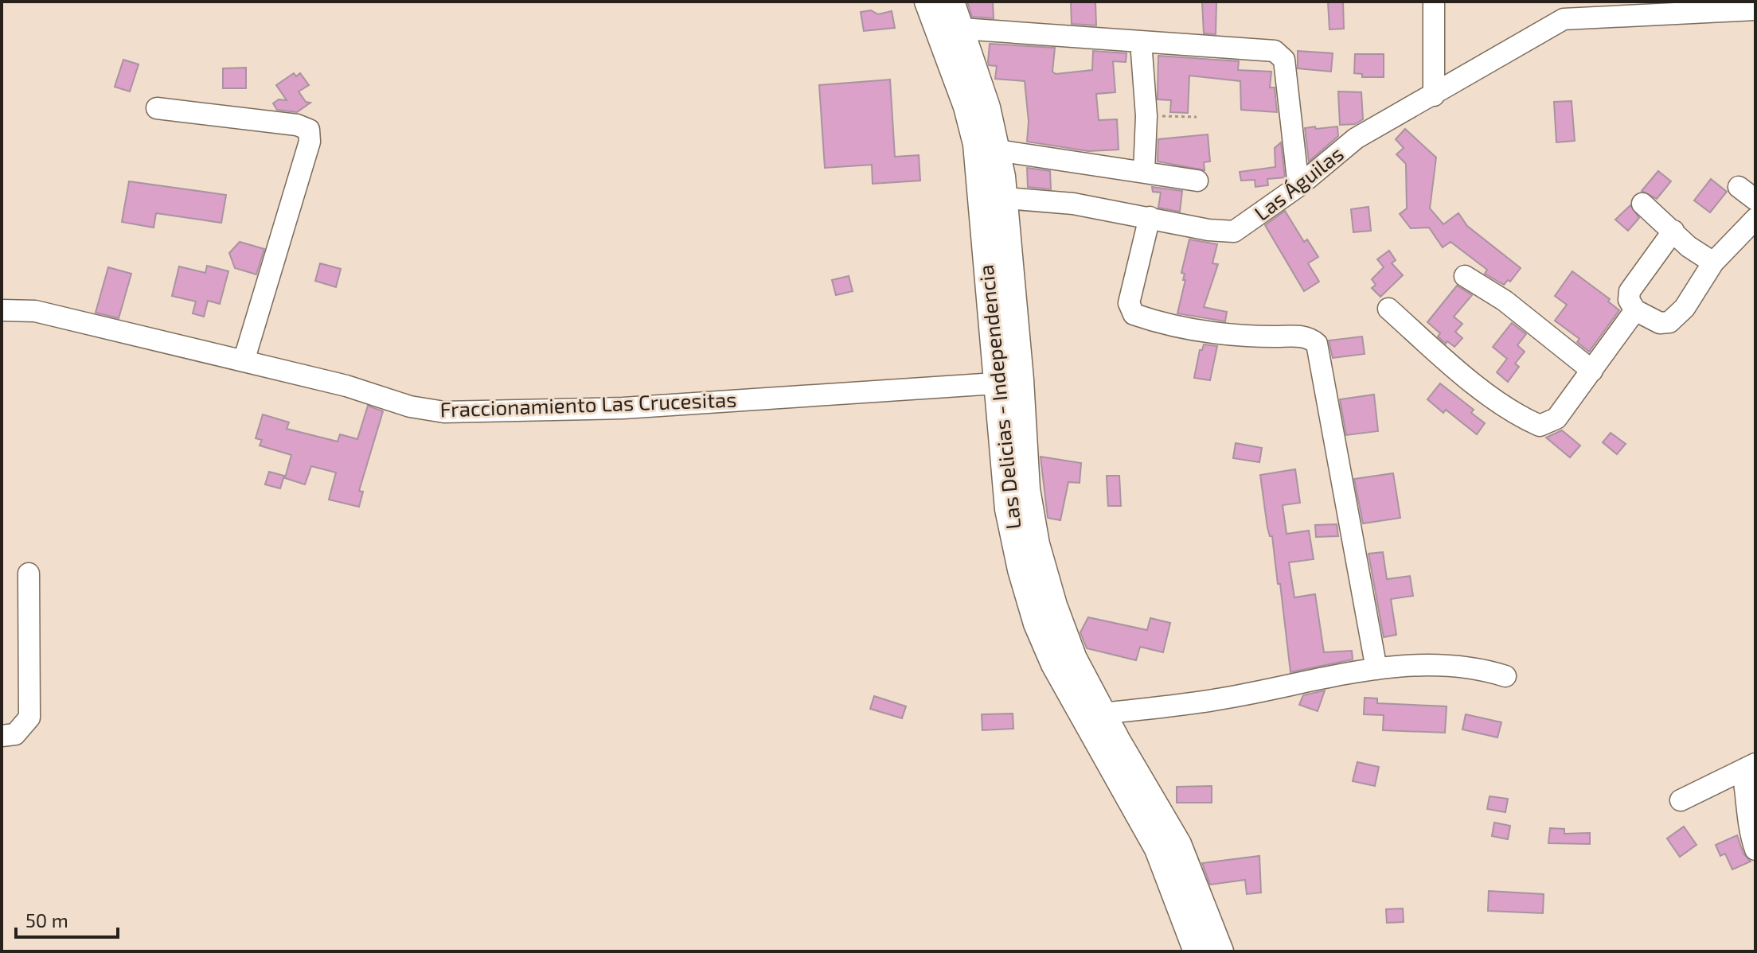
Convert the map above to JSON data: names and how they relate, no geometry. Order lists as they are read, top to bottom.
{
  "streets": {
    "main road": ["Las Delicias - Independencia"],
    "street": ["Las Águilas", "Fraccionamiento Las Crucesitas"]
  },
  "crossings": [
    ["Las Águilas", "Las Delicias - Independencia"],
    ["Las Delicias - Independencia", "Fraccionamiento Las Crucesitas"]
  ],
  "scale_bar": "50 m"
}
